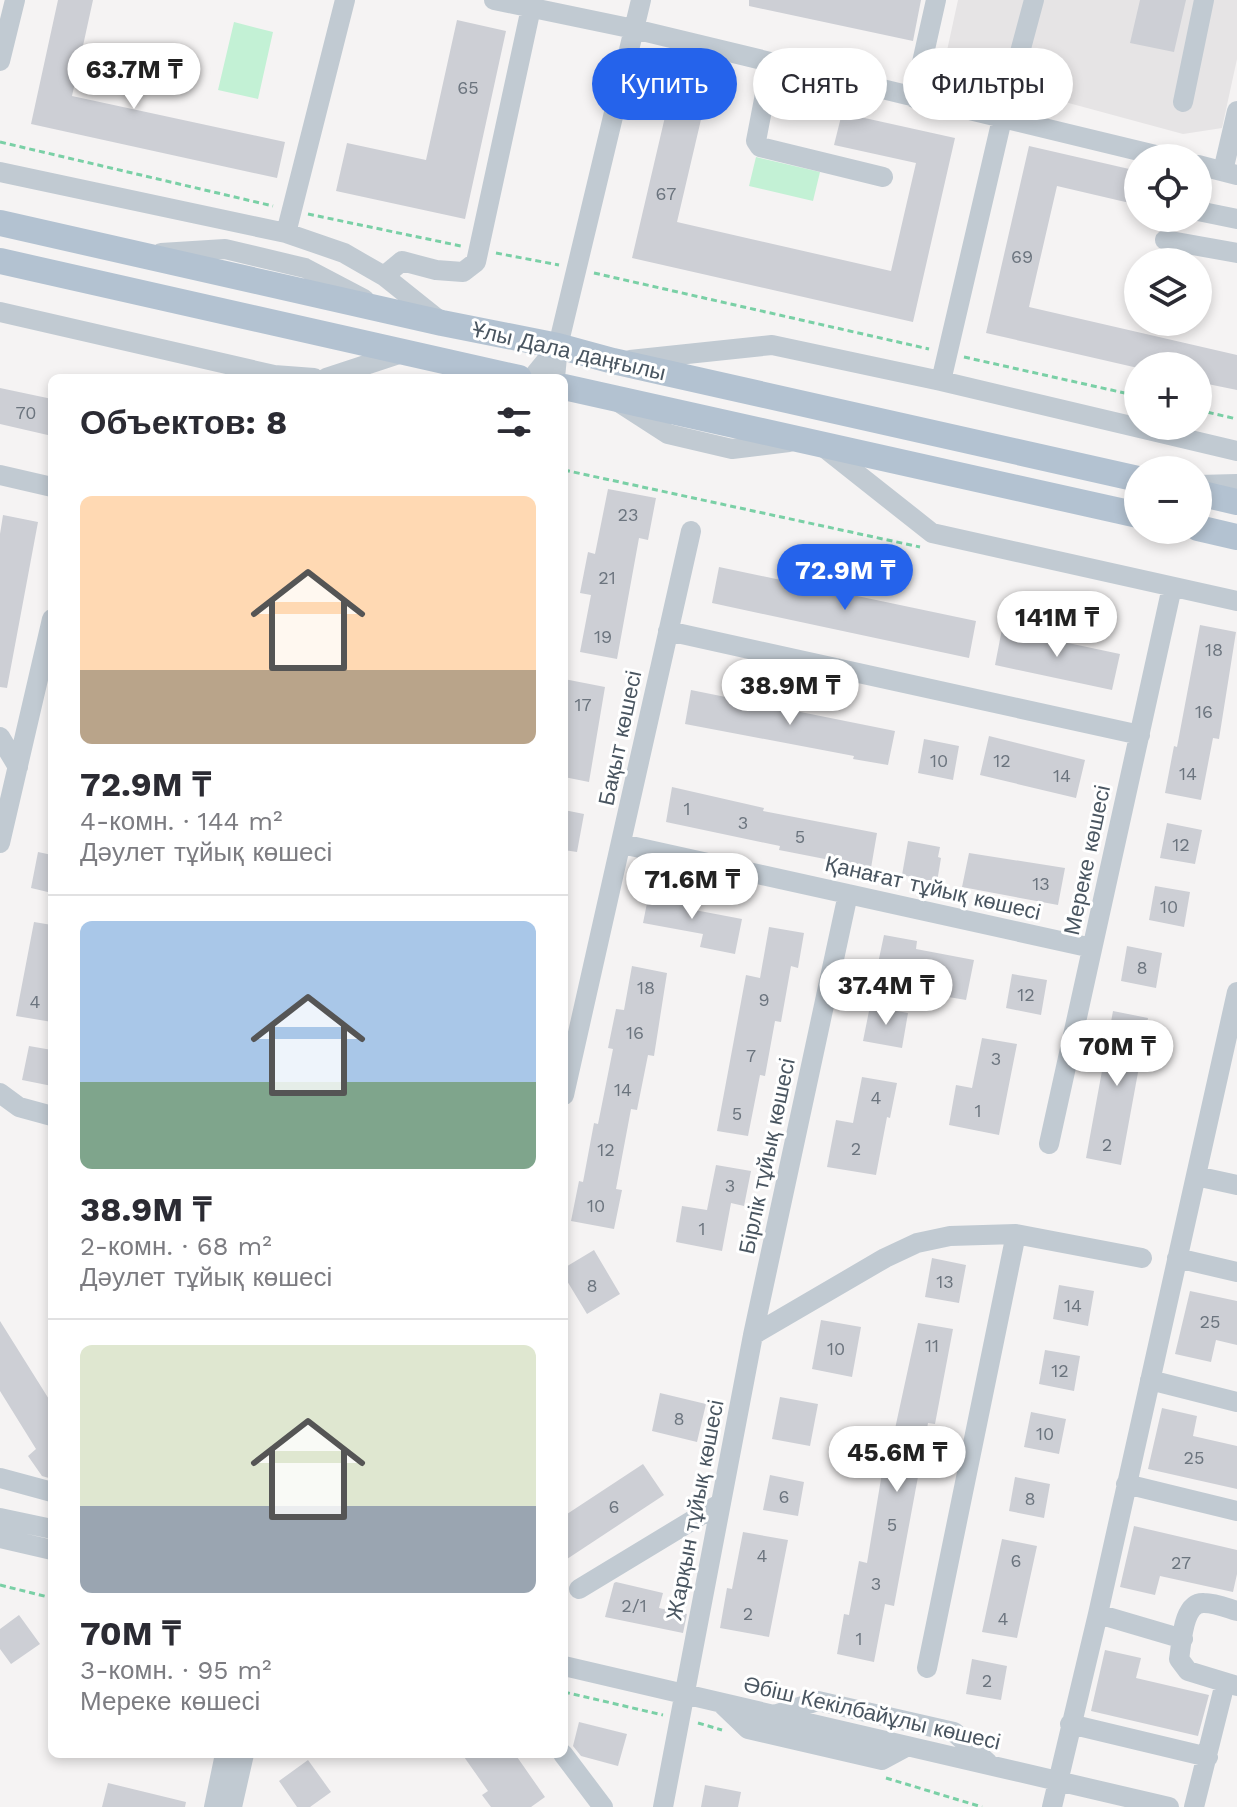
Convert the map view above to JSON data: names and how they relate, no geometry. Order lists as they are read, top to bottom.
{
  "streets": {
    "main road": ["Ұлы Дала даңғылы"],
    "street": [
      "Бақыт көшесі",
      "Мереке көшесі",
      "Қанағат тұйық көшесі",
      "Бірлік тұйық көшесі",
      "Жарқын тұйық көшесі",
      "Әбіш Кекілбайұлы көшесі"
    ]
  },
  "crossings": [
    ["Бақыт көшесі", "Қанағат тұйық көшесі"],
    ["Мереке көшесі", "Қанағат тұйық көшесі"],
    ["Қанағат тұйық көшесі", "Бірлік тұйық көшесі"],
    ["Бірлік тұйық көшесі", "Жарқын тұйық көшесі"],
    ["Жарқын тұйық көшесі", "Әбіш Кекілбайұлы көшесі"]
  ],
  "house_numbers": [
    "65",
    "67",
    "69",
    "70",
    "23",
    "21",
    "19",
    "18",
    "17",
    "16",
    "10",
    "12",
    "14",
    "14",
    "1",
    "3",
    "5",
    "12",
    "13",
    "10",
    "8",
    "18",
    "12",
    "9",
    "4",
    "16",
    "7",
    "3",
    "14",
    "4",
    "1",
    "5",
    "2",
    "2",
    "12",
    "3",
    "10",
    "1",
    "13",
    "8",
    "14",
    "25",
    "11",
    "10",
    "12",
    "8",
    "10",
    "25",
    "6",
    "8",
    "6",
    "5",
    "4",
    "6",
    "27",
    "3",
    "2/1",
    "2",
    "4",
    "1",
    "2"
  ],
  "page": {
    "price": [
      "63.7M ₸",
      "72.9M ₸",
      "141M ₸",
      "38.9M ₸",
      "71.6M ₸",
      "37.4M ₸",
      "70M ₸",
      "45.6M ₸"
    ],
    "chip": ["Купить", "Снять", "Фильтры"],
    "map_buttons": ["+", "−"],
    "heading": "Объектов: 8",
    "list": [
      {
        "name": "72.9M ₸",
        "note": "4-комн. · 144 m² · Дәулет тұйық көшесі"
      },
      {
        "name": "38.9M ₸",
        "note": "2-комн. · 68 m² · Дәулет тұйық көшесі"
      },
      {
        "name": "70M ₸",
        "note": "3-комн. · 95 m² · Мереке көшесі"
      }
    ]
  }
}
